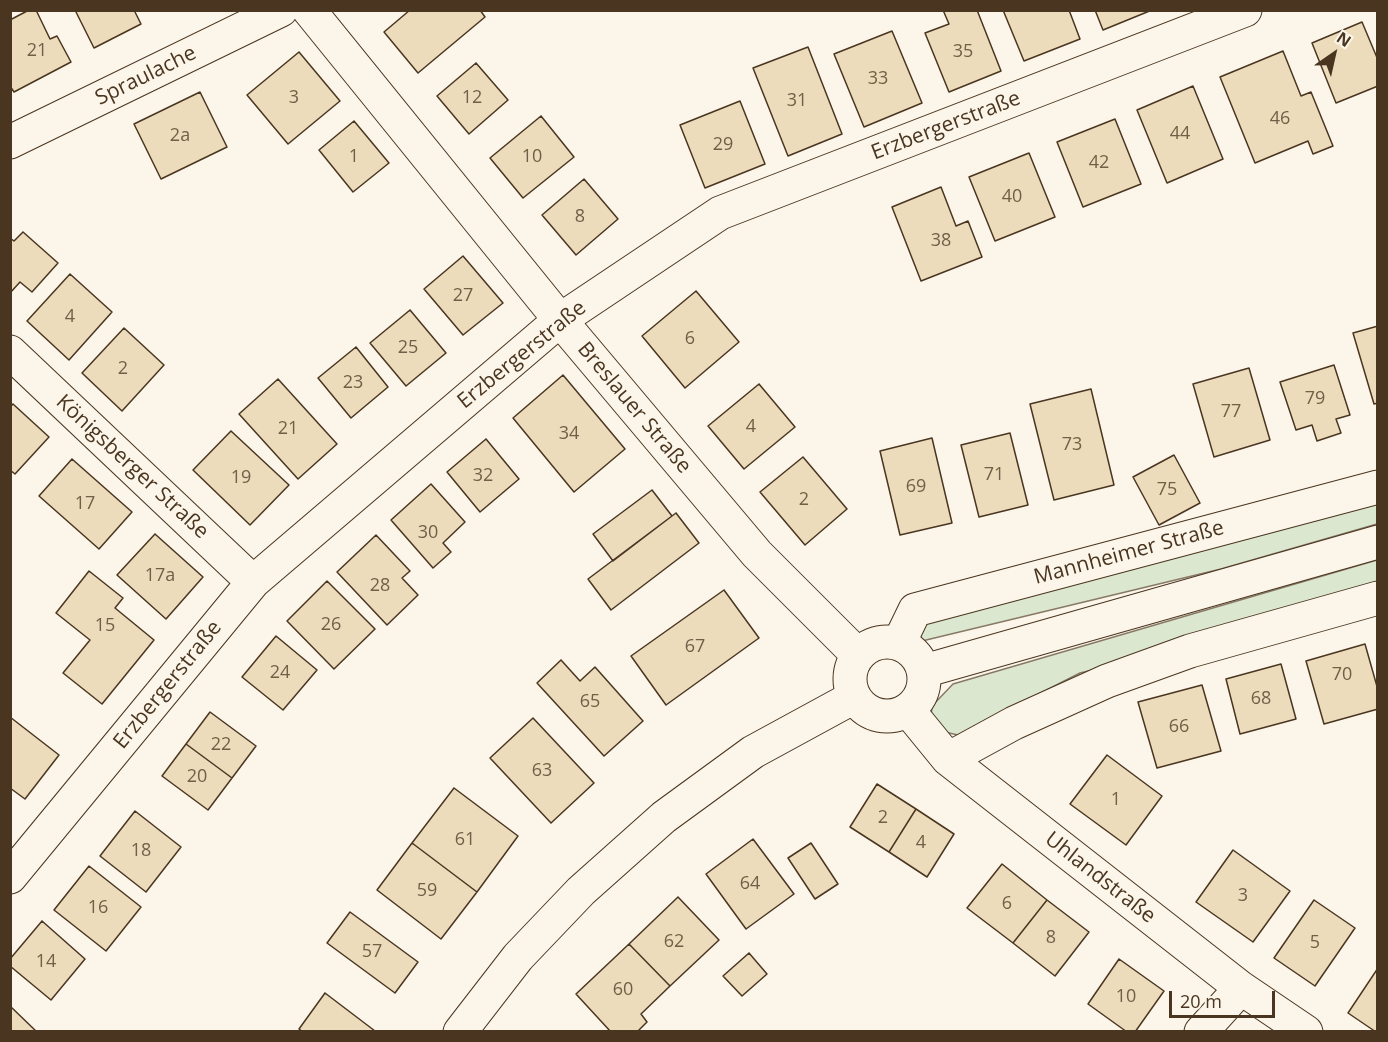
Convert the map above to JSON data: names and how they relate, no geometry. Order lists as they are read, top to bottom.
{
  "streets": {
    "street": [
      "Spraulache",
      "Erzbergerstraße",
      "Breslauer Straße",
      "Königsberger Straße",
      "Mannheimer Straße",
      "Uhlandstraße"
    ]
  },
  "crossings": [
    ["Erzbergerstraße", "Breslauer Straße"],
    ["Erzbergerstraße", "Königsberger Straße"],
    ["Breslauer Straße", "Mannheimer Straße"],
    ["Breslauer Straße", "Uhlandstraße"],
    ["Mannheimer Straße", "Uhlandstraße"]
  ],
  "house_numbers": [
    "21",
    "35",
    "33",
    "3",
    "12",
    "31",
    "46",
    "44",
    "2a",
    "29",
    "1",
    "10",
    "42",
    "40",
    "8",
    "38",
    "27",
    "4",
    "6",
    "25",
    "2",
    "23",
    "79",
    "77",
    "4",
    "21",
    "34",
    "73",
    "71",
    "32",
    "19",
    "69",
    "75",
    "2",
    "17",
    "30",
    "17a",
    "28",
    "26",
    "15",
    "67",
    "24",
    "70",
    "68",
    "65",
    "66",
    "22",
    "63",
    "20",
    "1",
    "2",
    "61",
    "4",
    "18",
    "64",
    "59",
    "3",
    "6",
    "16",
    "8",
    "62",
    "5",
    "57",
    "14",
    "60",
    "10"
  ],
  "scale_bar": "20 m",
  "north": "top right"
}
